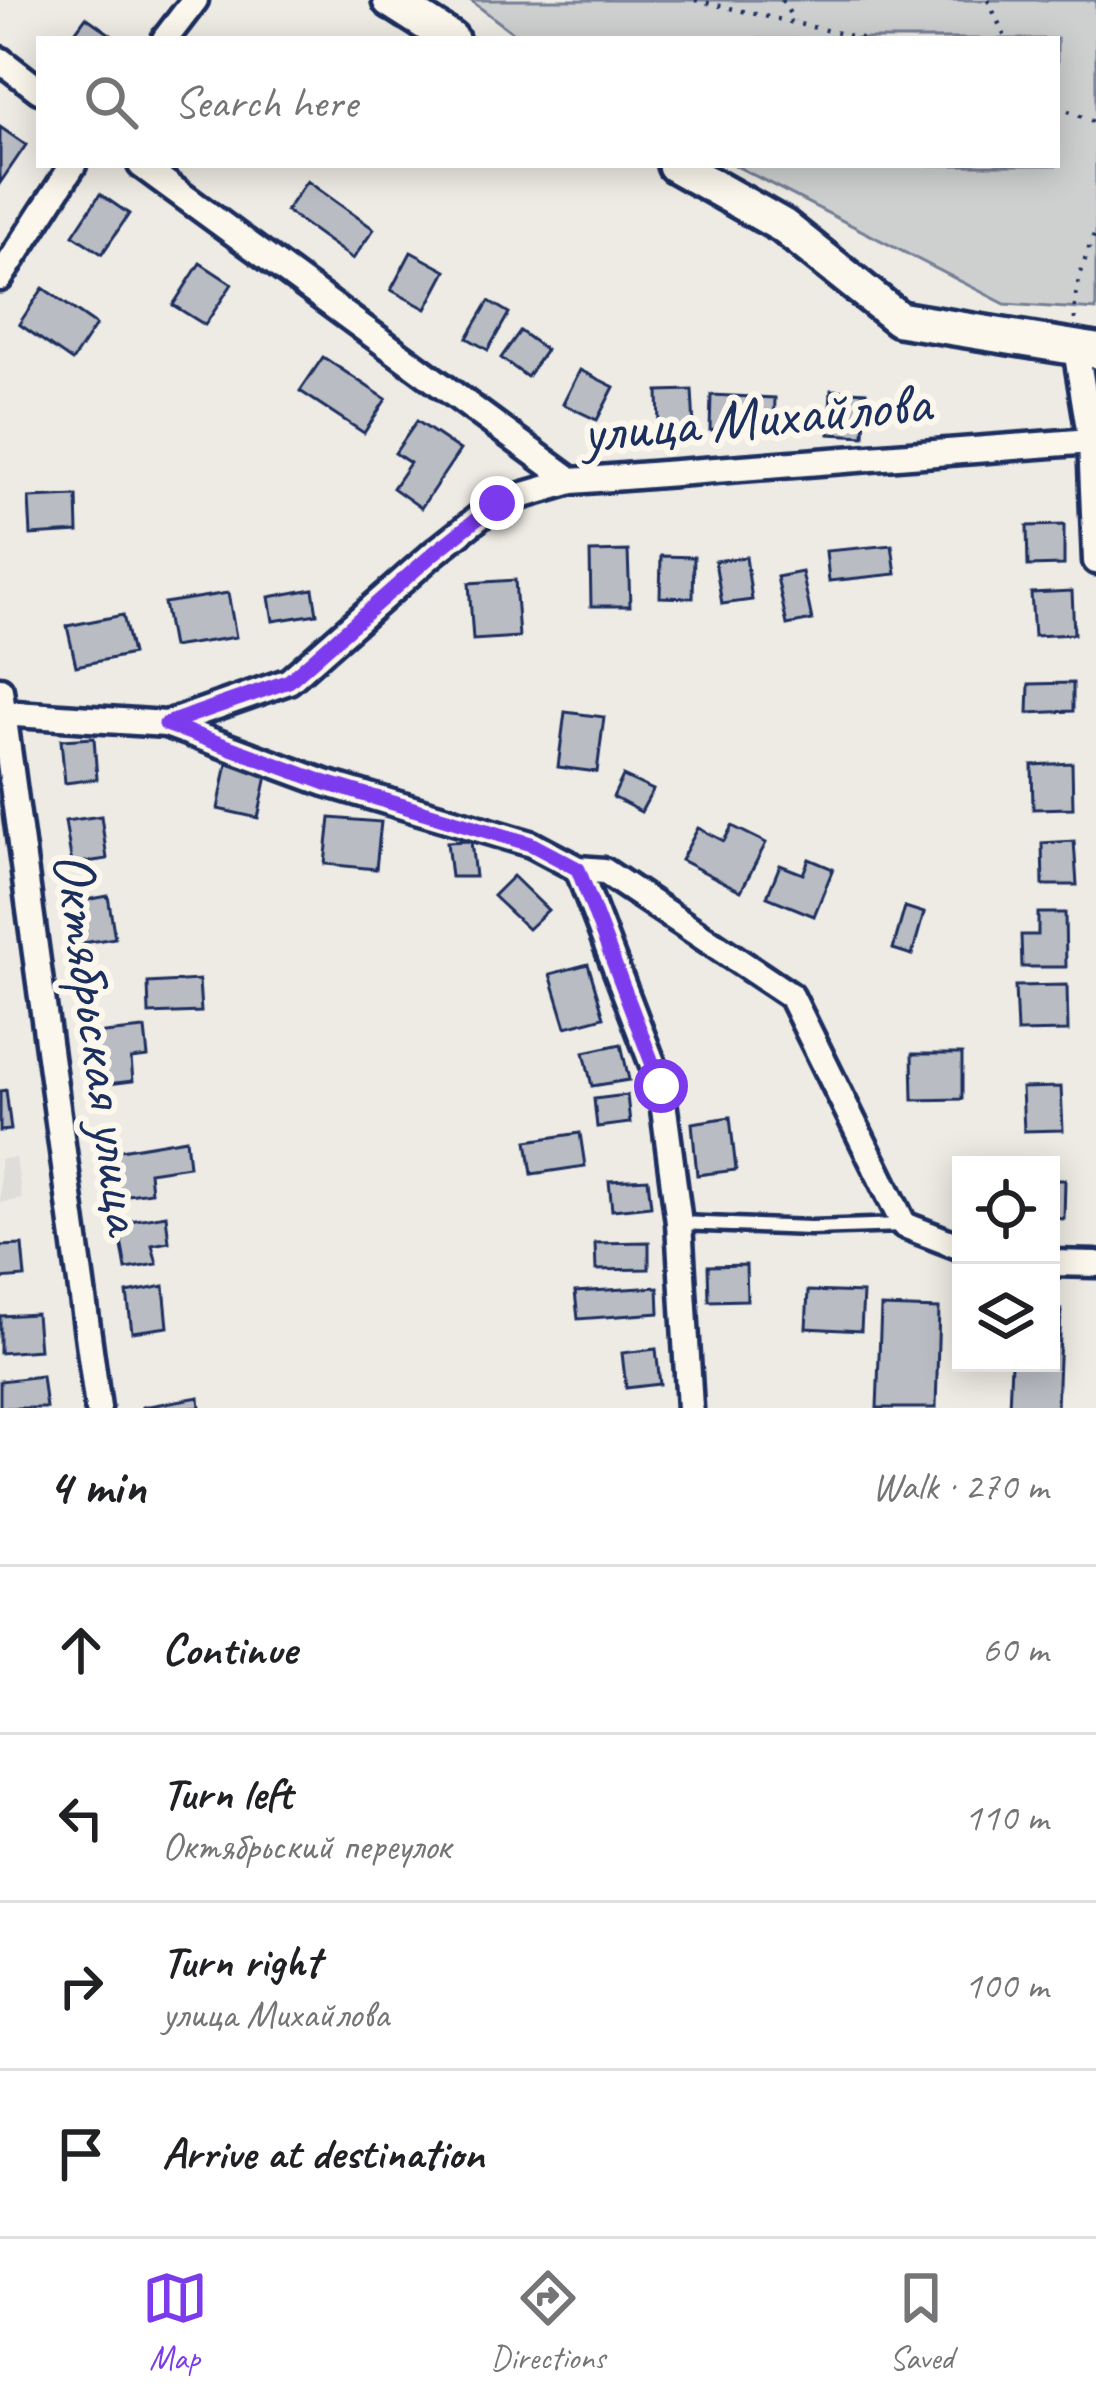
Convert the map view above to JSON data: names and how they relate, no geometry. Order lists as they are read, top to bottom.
{
  "streets": {
    "street": ["улица Михайлова", "Октябрьская улица"]
  },
  "crossings": [
    ["улица Михайлова", "Октябрьская улица"]
  ],
  "page": {
    "search": "Search here",
    "heading": ["4 min", "Walk · 270 m"],
    "list": [
      ["Continue", "60 m"],
      ["Turn left", "Октябрьский переулок", "110 m"],
      ["Turn right", "улица Михайлова", "100 m"],
      "Arrive at destination"
    ],
    "nav": ["Map", "Directions", "Saved"]
  }
}
